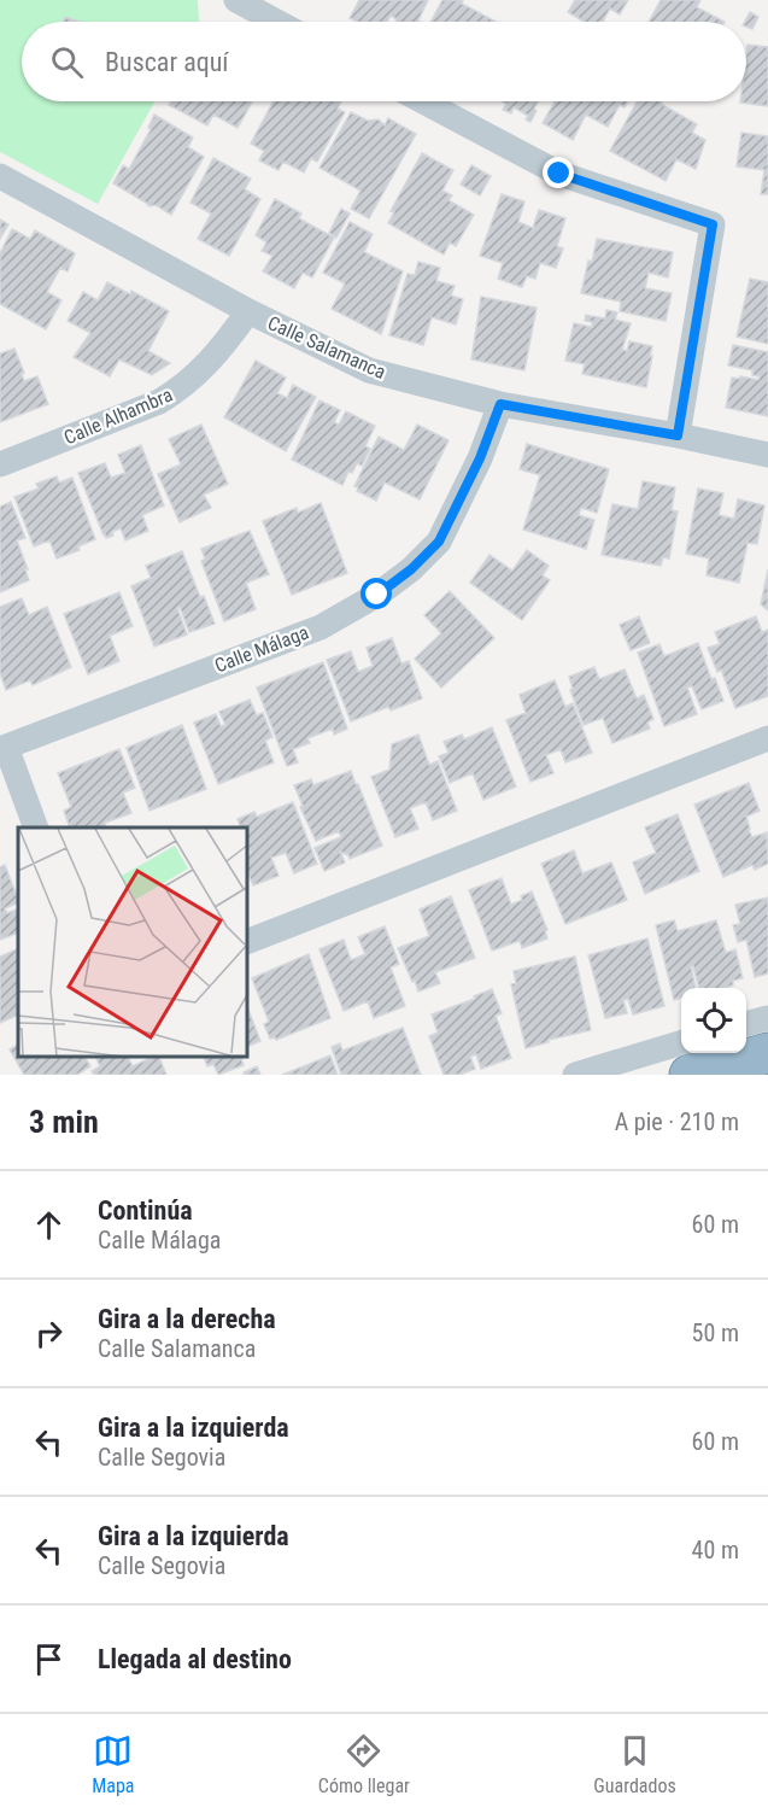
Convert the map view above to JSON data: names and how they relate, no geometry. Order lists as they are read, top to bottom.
{
  "streets": {
    "street": ["Calle Salamanca", "Calle Alhambra", "Calle Málaga"]
  },
  "crossings": [
    ["Calle Salamanca", "Calle Alhambra"],
    ["Calle Salamanca", "Calle Málaga"]
  ],
  "page": {
    "search": "Buscar aquí",
    "heading": ["3 min", "A pie · 210 m"],
    "list": [
      ["Continúa", "Calle Málaga", "60 m"],
      ["Gira a la derecha", "Calle Salamanca", "50 m"],
      ["Gira a la izquierda", "Calle Segovia", "60 m"],
      ["Gira a la izquierda", "Calle Segovia", "40 m"],
      "Llegada al destino"
    ],
    "nav": ["Mapa", "Cómo llegar", "Guardados"]
  }
}
